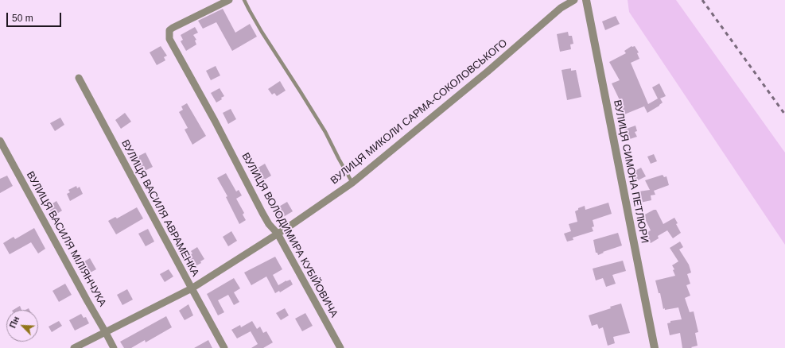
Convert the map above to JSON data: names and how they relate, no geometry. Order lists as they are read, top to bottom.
{
  "streets": {
    "street": [
      "ВУЛИЦЯ МИКОЛИ САРМА-СОКОЛОВСЬКОГО",
      "ВУЛИЦЯ СИМОНА ПЕТЛЮРИ",
      "ВУЛИЦЯ ВАСИЛЯ АВРАМЕНКА",
      "ВУЛИЦЯ ВОЛОДИМИРА КУБІЙОВИЧА",
      "ВУЛИЦЯ ВАСИЛЯ МІЛІЯНЧУКА"
    ]
  },
  "crossings": [
    ["ВУЛИЦЯ МИКОЛИ САРМА-СОКОЛОВСЬКОГО", "ВУЛИЦЯ ВАСИЛЯ АВРАМЕНКА"],
    ["ВУЛИЦЯ МИКОЛИ САРМА-СОКОЛОВСЬКОГО", "ВУЛИЦЯ ВОЛОДИМИРА КУБІЙОВИЧА"],
    ["ВУЛИЦЯ МИКОЛИ САРМА-СОКОЛОВСЬКОГО", "ВУЛИЦЯ ВАСИЛЯ МІЛІЯНЧУКА"]
  ],
  "scale_bar": "50 m",
  "north": "top left"
}
